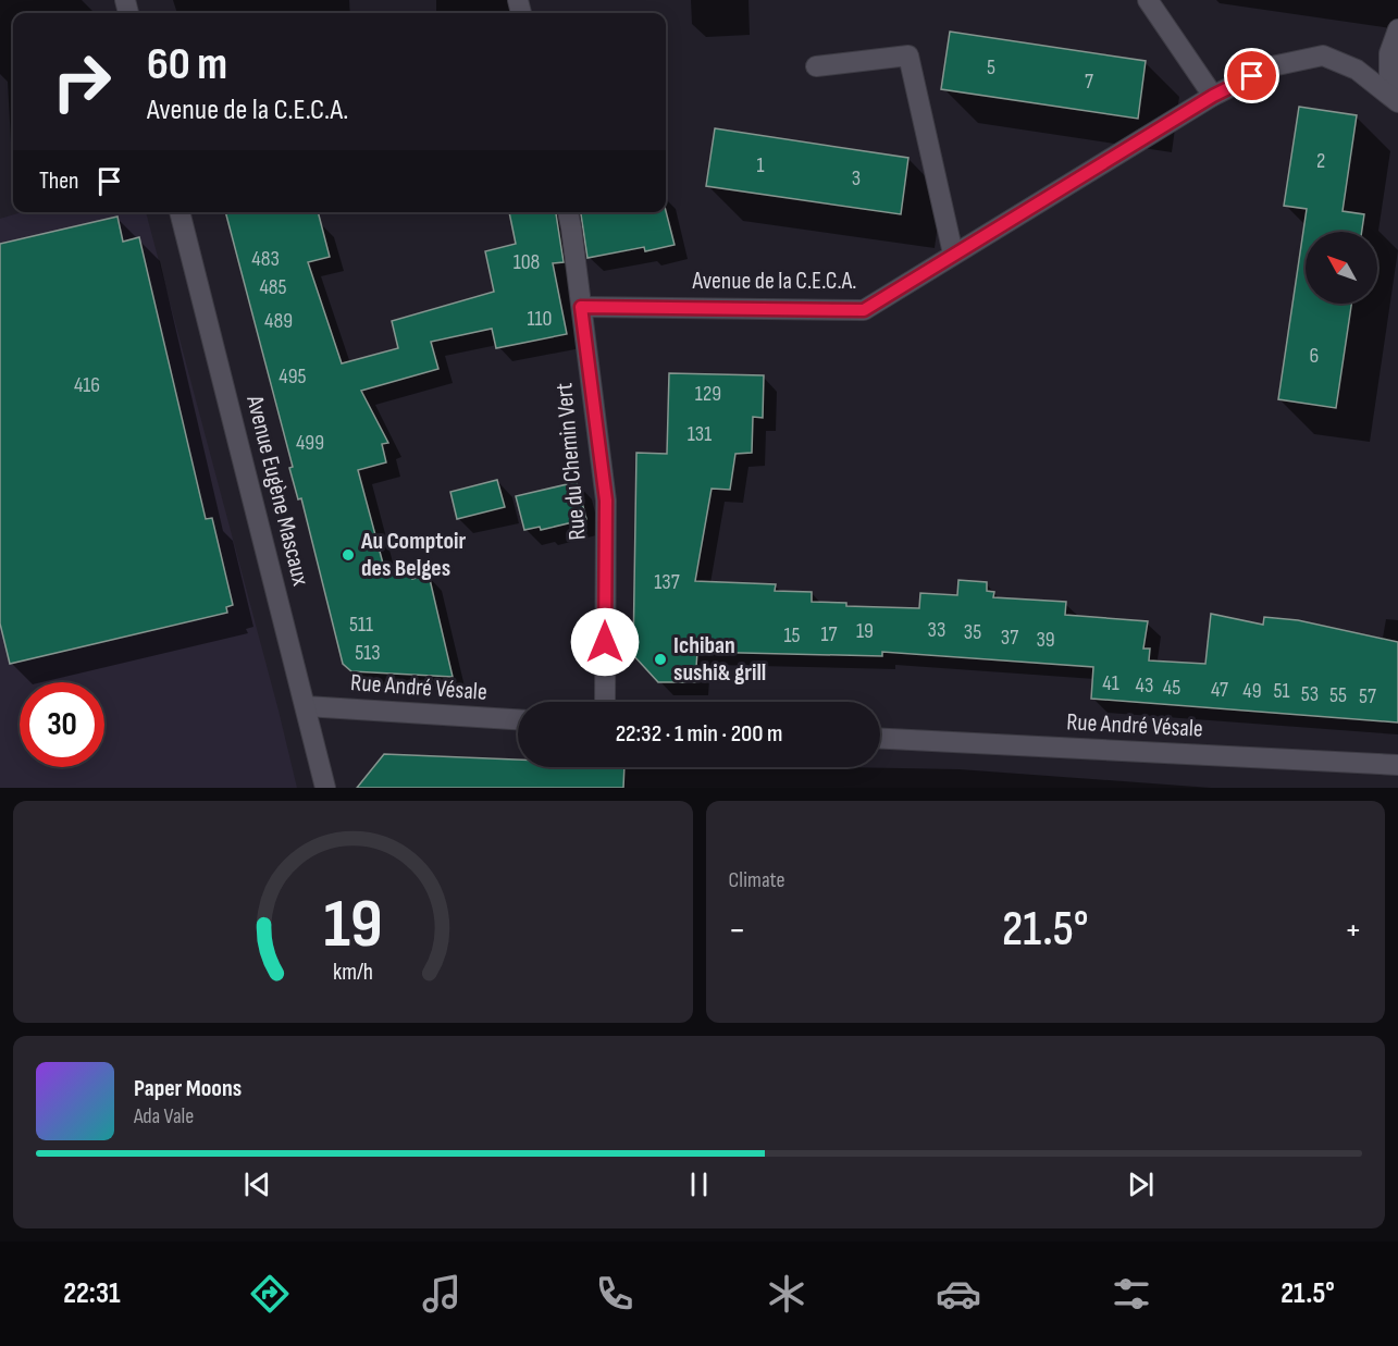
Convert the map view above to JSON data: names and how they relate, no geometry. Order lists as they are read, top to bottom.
{
  "streets": {
    "street": [
      "Avenue de la C.E.C.A.",
      "Rue du Chemin Vert",
      "Avenue Eugène Mascaux",
      "Rue André Vésale"
    ]
  },
  "crossings": [
    ["Avenue de la C.E.C.A.", "Rue du Chemin Vert"],
    ["Avenue Eugène Mascaux", "Rue André Vésale"]
  ],
  "places": ["Au Comptoir des Belges", "Ichiban sushi& grill"],
  "house_numbers": [
    "5",
    "7",
    "2",
    "1",
    "3",
    "483",
    "108",
    "485",
    "110",
    "489",
    "6",
    "495",
    "416",
    "129",
    "131",
    "499",
    "137",
    "511",
    "33",
    "19",
    "35",
    "17",
    "15",
    "37",
    "39",
    "513",
    "41",
    "43",
    "45",
    "47",
    "49",
    "51",
    "53",
    "55",
    "57"
  ],
  "north": "top left",
  "page": {
    "turn": ["60 m", "Avenue de la C.E.C.A."],
    "then": "Then",
    "limit": "30",
    "trip": "22:32 · 1 min · 200 m",
    "tile": "Climate",
    "heat": ["−", "21.5°", "+"],
    "song": ["Paper Moons", "Ada Vale"],
    "tabs": ["22:31", "21.5°"],
    "gauge": ["19", "km/h"]
  }
}
